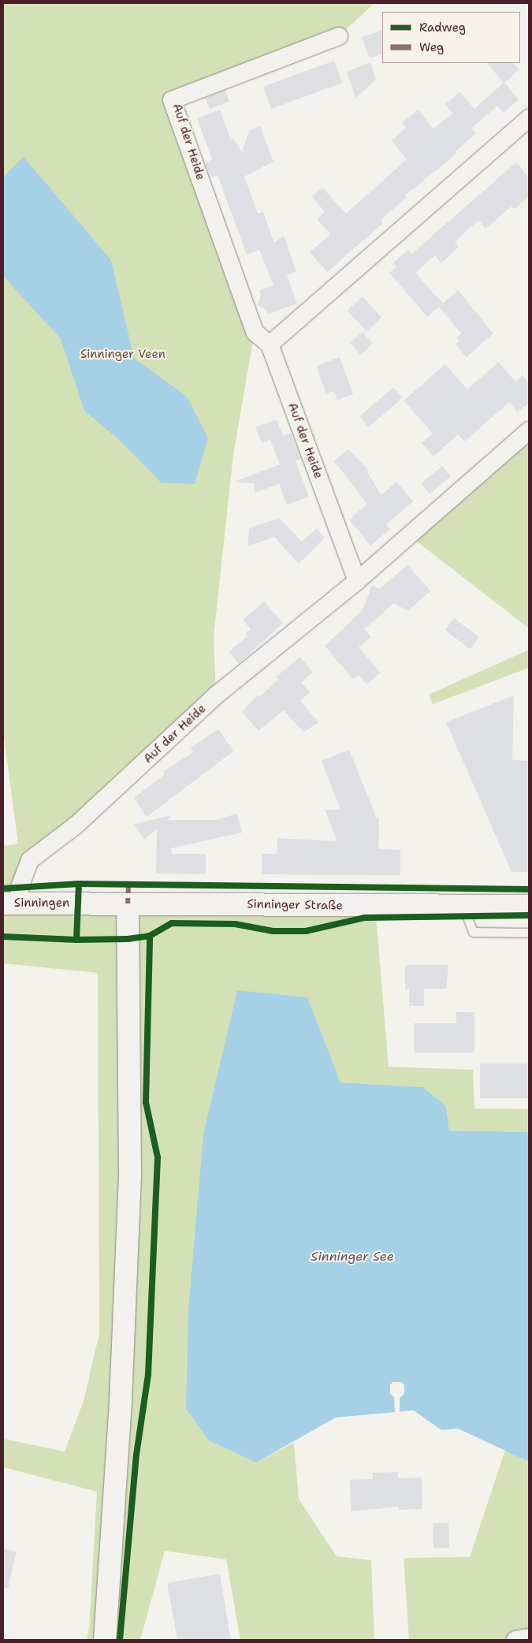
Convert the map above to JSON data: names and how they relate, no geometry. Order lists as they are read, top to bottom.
{
  "streets": {
    "main road": ["Sinningen", "Sinninger Straße"],
    "street": ["Auf der Heide"]
  },
  "crossings": [
    ["Auf der Heide", "Sinningen"],
    ["Sinningen", "Sinninger Straße"]
  ],
  "water": ["Sinninger See"],
  "parks": ["Sinninger Veen"],
  "legend": ["Radweg", "Weg"]
}
